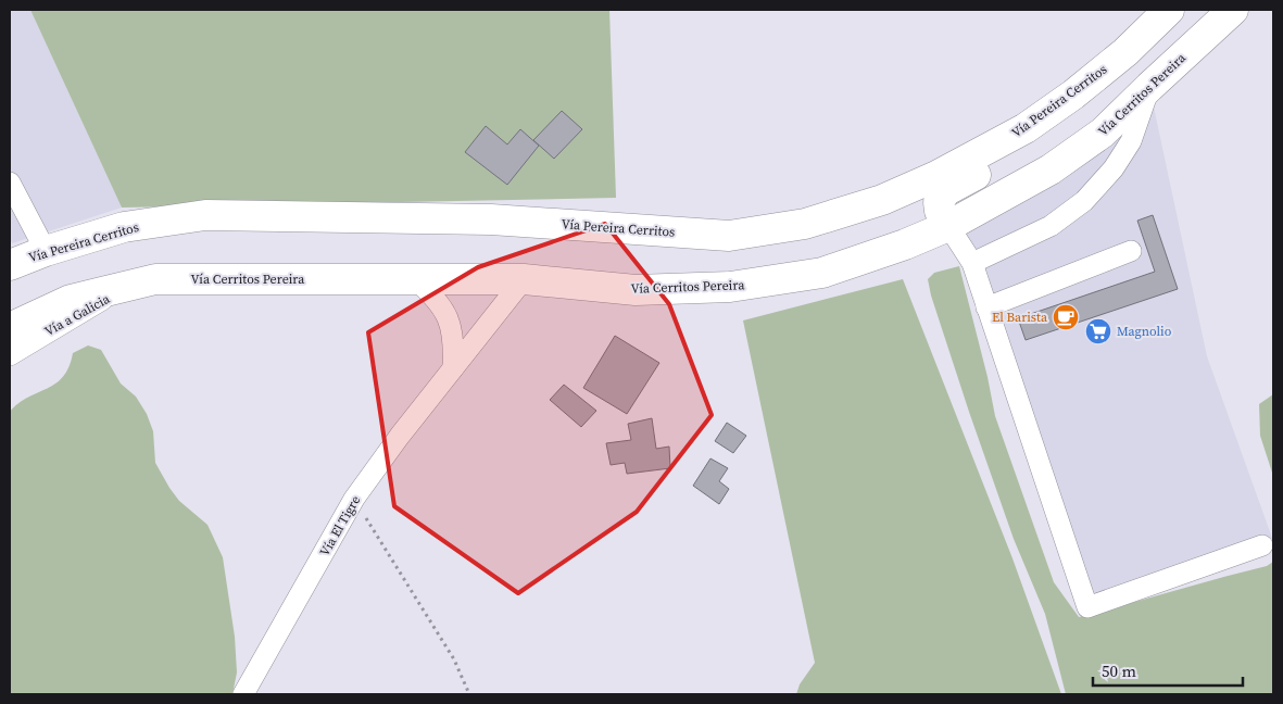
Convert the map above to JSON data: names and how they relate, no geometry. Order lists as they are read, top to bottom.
{
  "streets": {
    "highway": ["Vía Cerritos Pereira", "Vía Pereira Cerritos"],
    "street": ["Vía a Galicia", "Vía El Tigre"]
  },
  "crossings": [
    ["Vía Cerritos Pereira", "Vía a Galicia"],
    ["Vía Cerritos Pereira", "Vía El Tigre"]
  ],
  "places": {
    "cafe": ["El Barista"],
    "supermarket": ["Magnolio"]
  },
  "scale_bar": "50 m"
}
